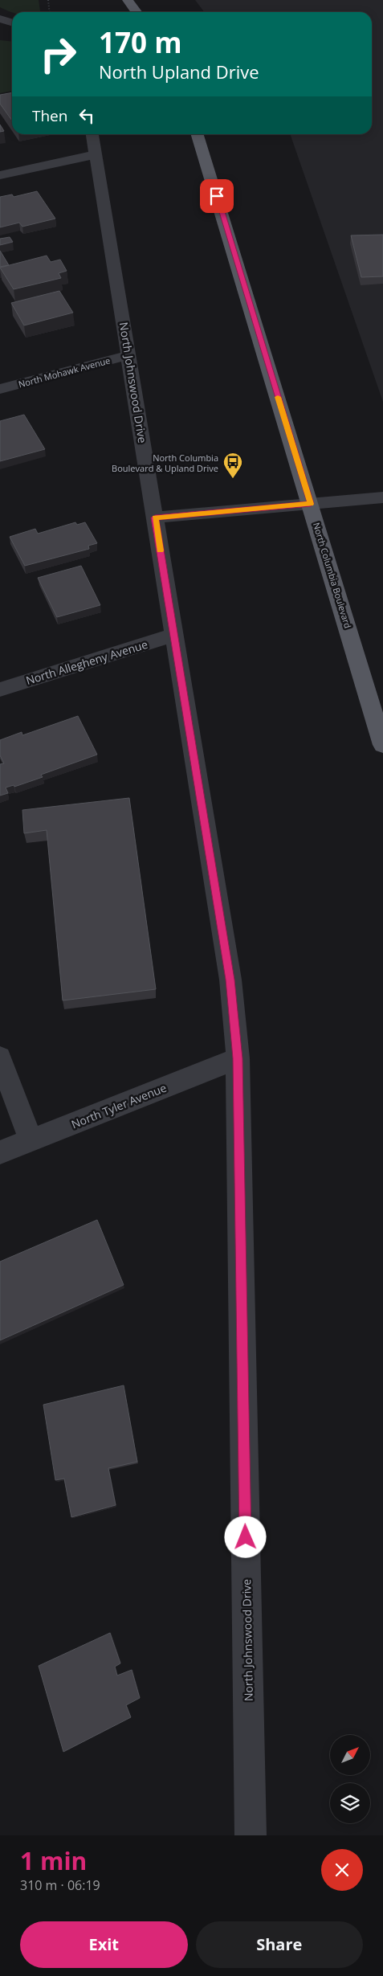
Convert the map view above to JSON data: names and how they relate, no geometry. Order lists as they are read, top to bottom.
{
  "streets": {
    "main road": ["North Columbia Boulevard"],
    "street": [
      "North Mohawk Avenue",
      "North Johnswood Drive",
      "North Allegheny Avenue",
      "North Tyler Avenue"
    ]
  },
  "crossings": [
    ["North Mohawk Avenue", "North Johnswood Drive"],
    ["North Johnswood Drive", "North Allegheny Avenue"],
    ["North Johnswood Drive", "North Tyler Avenue"]
  ],
  "places": {
    "bus stop": ["North Columbia Boulevard & Upland Drive"]
  },
  "north": "top right",
  "page": {
    "turn": ["170 m", "North Upland Drive"],
    "then": "Then",
    "heading": ["1 min", "310 m · 06:19"],
    "buttons": ["Exit", "Share"]
  }
}
